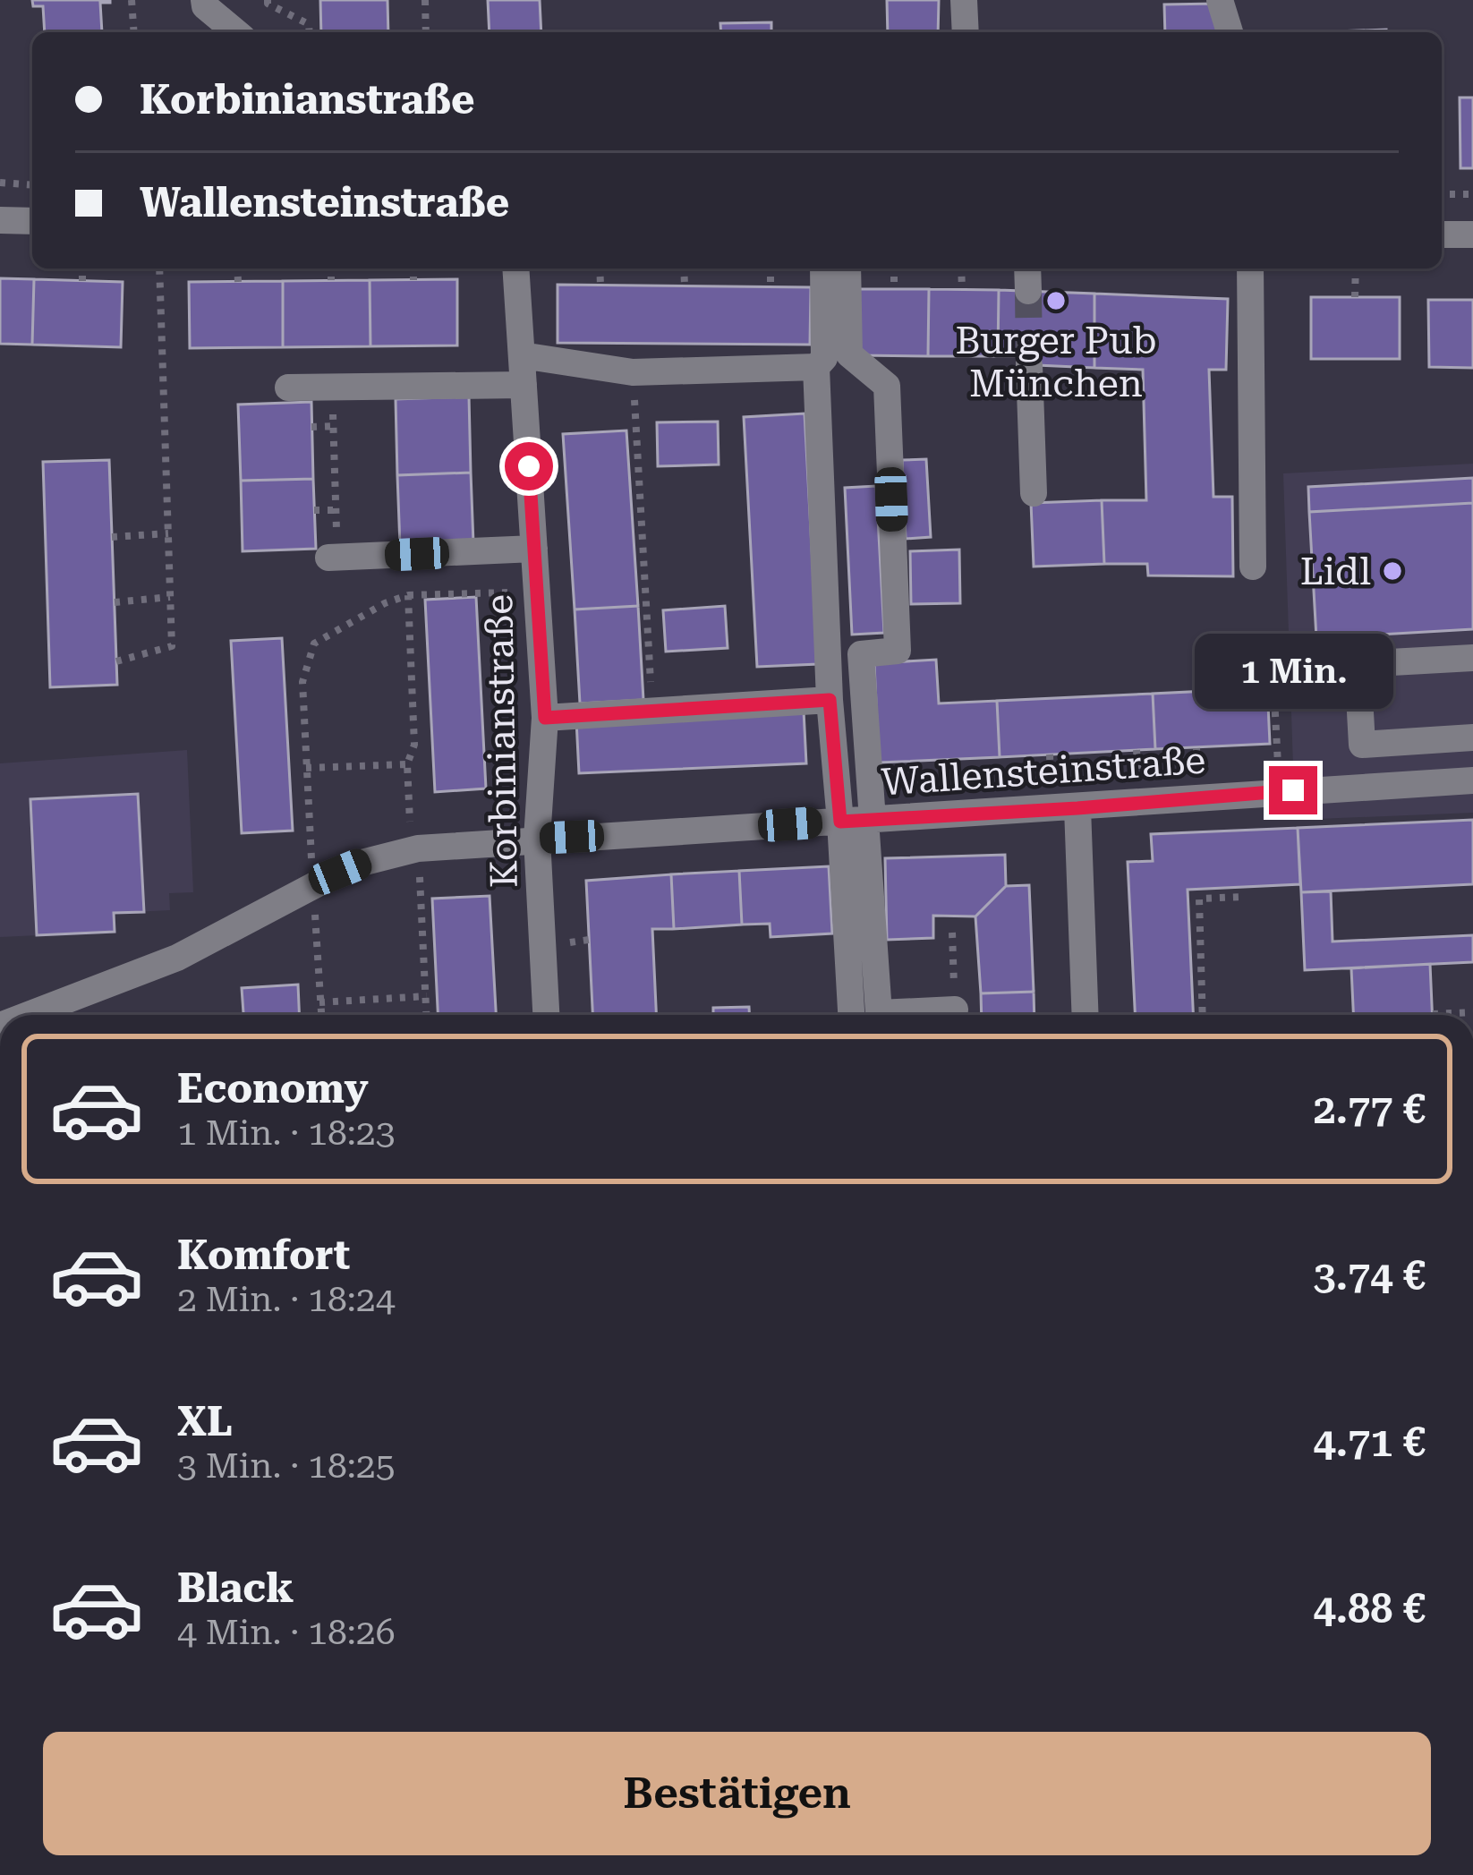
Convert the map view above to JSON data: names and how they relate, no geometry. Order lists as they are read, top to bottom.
{
  "streets": {
    "street": ["Korbinianstraße", "Wallensteinstraße"]
  },
  "crossings": [
    ["Korbinianstraße", "Wallensteinstraße"]
  ],
  "places": ["Burger Pub München", "Lidl"],
  "page": {
    "banner": ["Korbinianstraße", "Wallensteinstraße"],
    "bubble": "1 Min.",
    "list": [
      {
        "name": "Economy",
        "note": "1 Min. · 18:23",
        "value": "2.77 €"
      },
      {
        "name": "Komfort",
        "note": "2 Min. · 18:24",
        "value": "3.74 €"
      },
      {
        "name": "XL",
        "note": "3 Min. · 18:25",
        "value": "4.71 €"
      },
      {
        "name": "Black",
        "note": "4 Min. · 18:26",
        "value": "4.88 €"
      }
    ],
    "buttons": "Bestätigen"
  }
}
